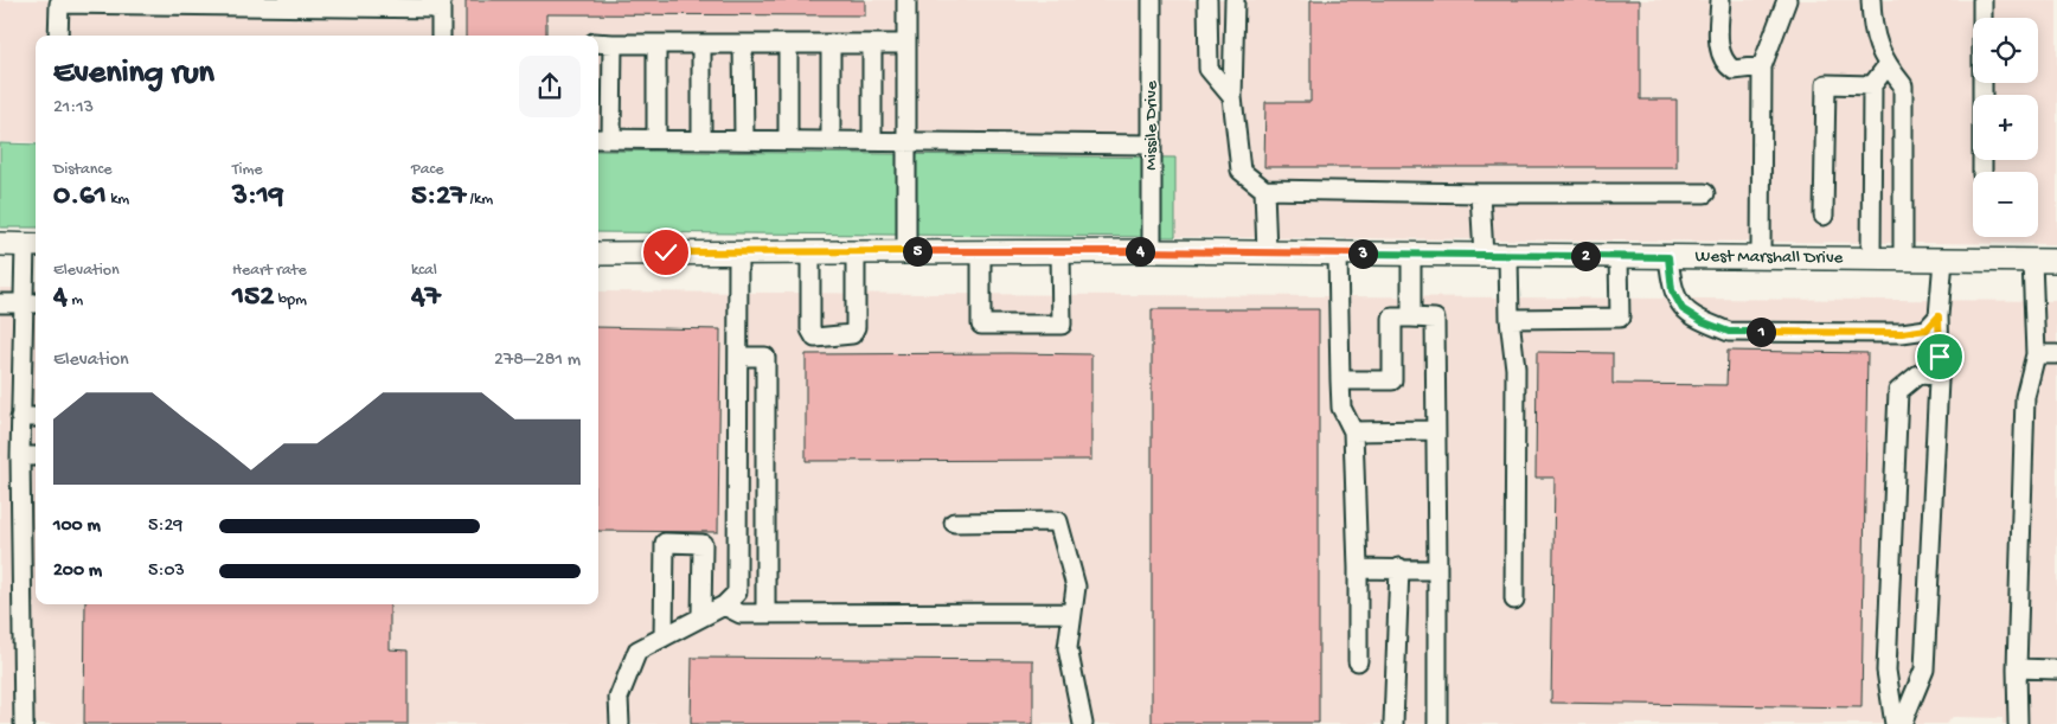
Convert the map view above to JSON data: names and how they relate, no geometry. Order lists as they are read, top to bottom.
{
  "streets": {
    "main road": ["West Marshall Drive"],
    "lane": ["Missile Drive"]
  },
  "crossings": [
    ["Missile Drive", "West Marshall Drive"]
  ],
  "page": {
    "map_buttons": ["+", "−"],
    "heading": ["Evening run", "21:13"],
    "stats": [
      ["Distance", "0.61 km"],
      ["Time", "3:19"],
      ["Pace", "5:27 /km"],
      ["Elevation", "4 m"],
      ["Heart rate", "152 bpm"],
      ["kcal", "47"]
    ],
    "pins": [
      "4",
      "5",
      "3",
      "2",
      "1"
    ],
    "chart": ["Elevation", "278–281 m"],
    "list": [
      {
        "name": "100 m",
        "note": "5:29"
      },
      {
        "name": "200 m",
        "note": "5:03"
      }
    ]
  }
}
